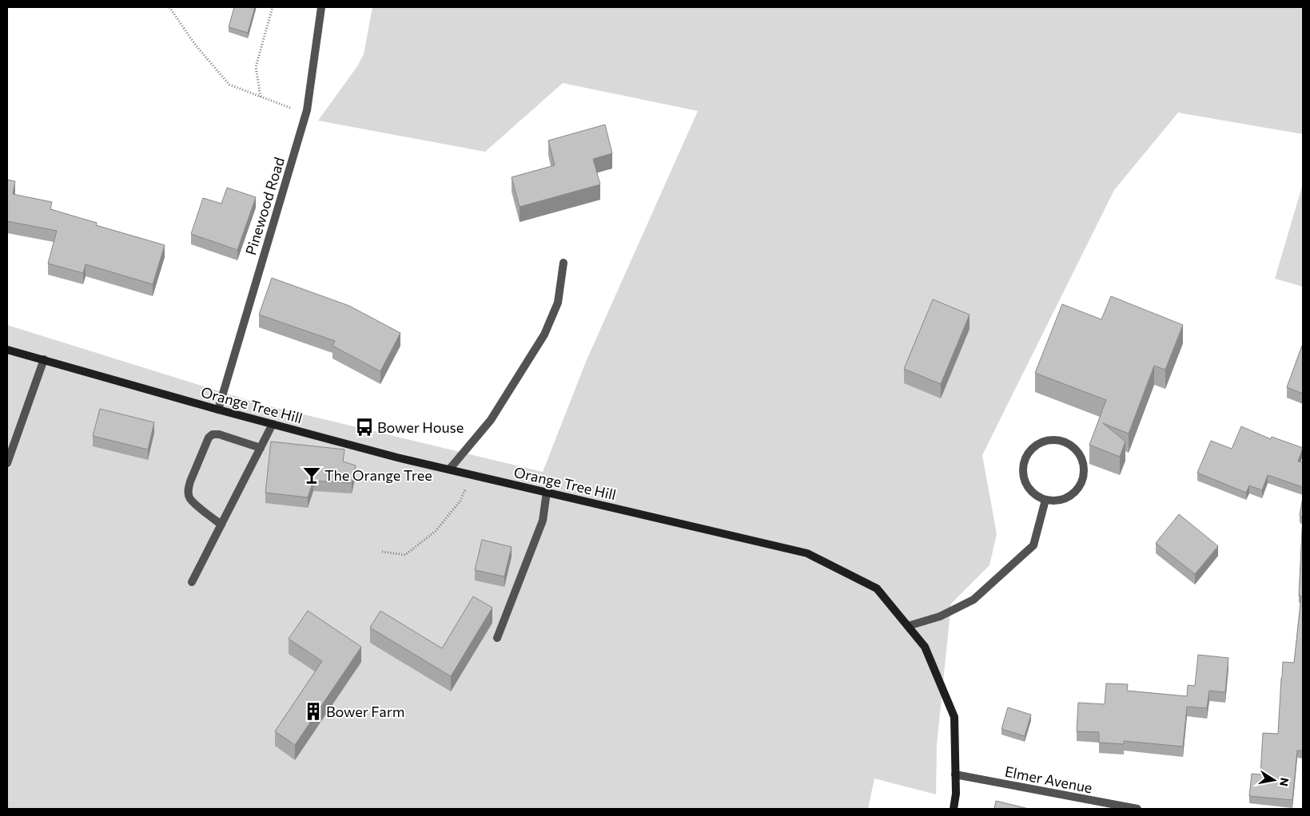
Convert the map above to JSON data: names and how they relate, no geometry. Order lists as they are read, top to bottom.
{
  "streets": {
    "main road": ["Orange Tree Hill"],
    "street": ["Pinewood Road", "Elmer Avenue"]
  },
  "crossings": [
    ["Pinewood Road", "Orange Tree Hill"],
    ["Orange Tree Hill", "Elmer Avenue"]
  ],
  "places": {
    "bus stop": ["Bower House"],
    "bar": ["The Orange Tree"],
    "building": ["Bower Farm"]
  },
  "north": "right"
}
